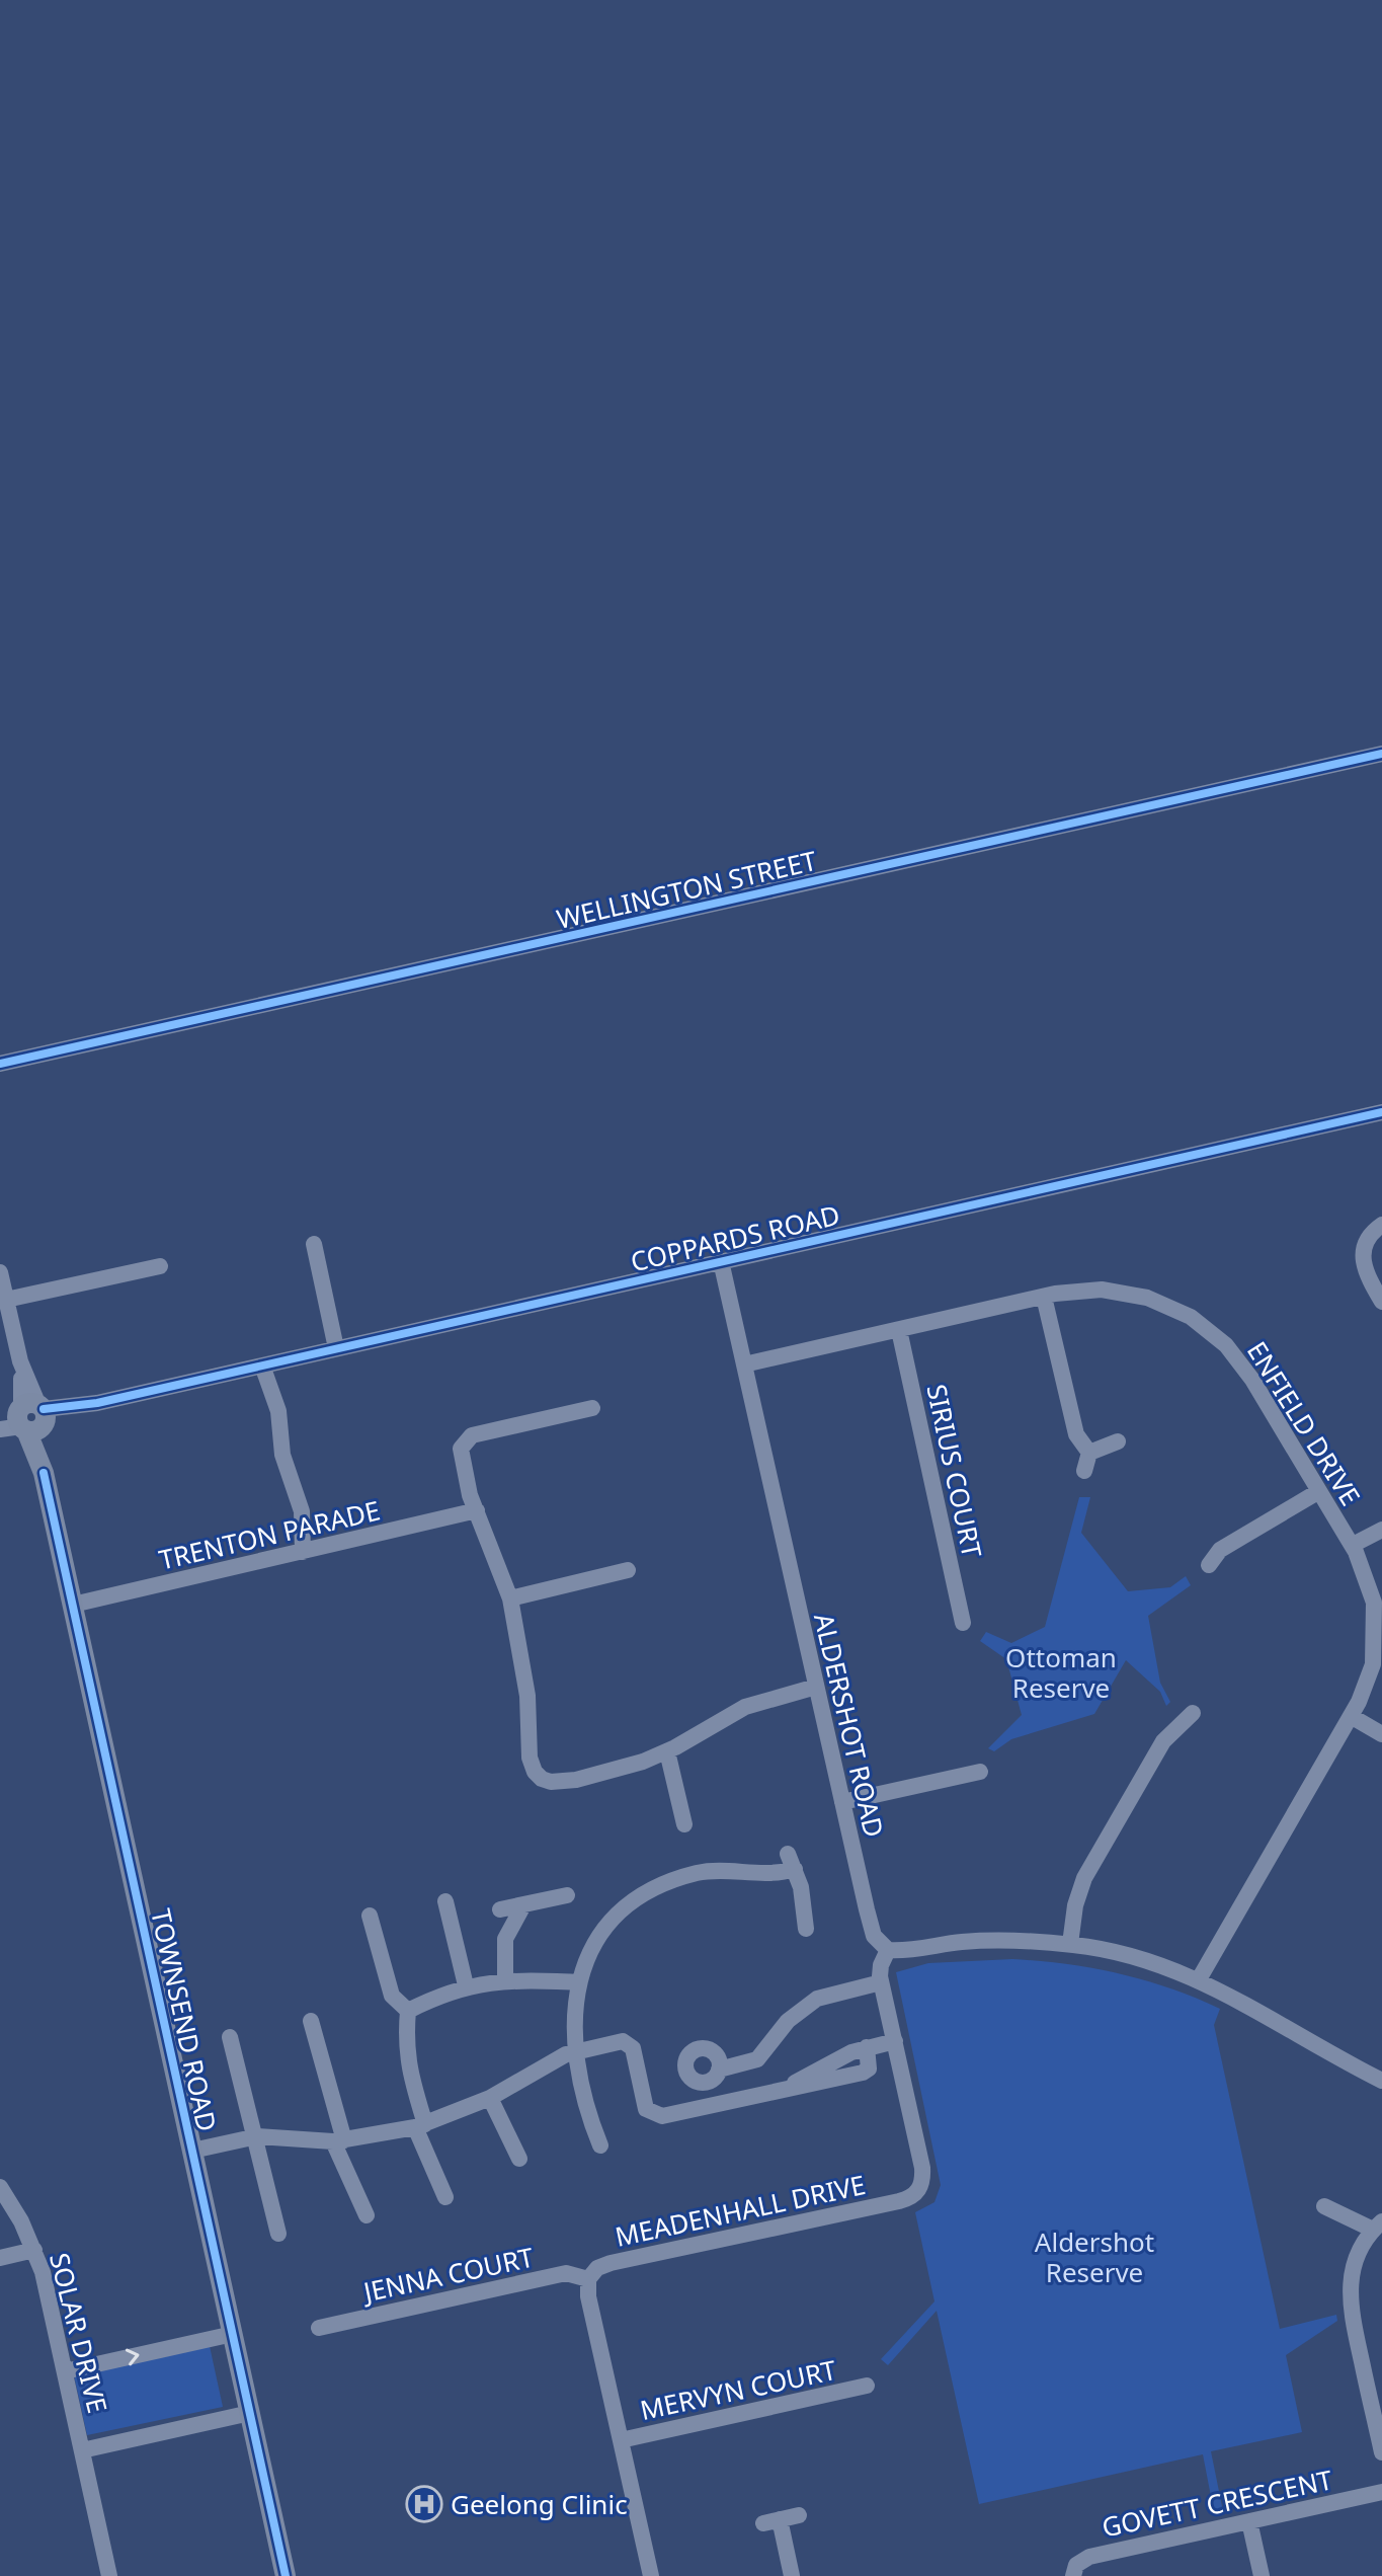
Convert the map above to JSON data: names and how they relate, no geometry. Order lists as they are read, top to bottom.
{
  "streets": {
    "main road": ["TOWNSEND ROAD"],
    "street": [
      "WELLINGTON STREET",
      "COPPARDS ROAD",
      "ENFIELD DRIVE",
      "SIRIUS COURT",
      "TRENTON PARADE",
      "ALDERSHOT ROAD",
      "MEADENHALL DRIVE",
      "JENNA COURT",
      "SOLAR DRIVE",
      "MERVYN COURT",
      "GOVETT CRESCENT"
    ]
  },
  "crossings": [
    ["COPPARDS ROAD", "ALDERSHOT ROAD"],
    ["COPPARDS ROAD", "TOWNSEND ROAD"],
    ["ENFIELD DRIVE", "SIRIUS COURT"],
    ["ENFIELD DRIVE", "ALDERSHOT ROAD"],
    ["TRENTON PARADE", "TOWNSEND ROAD"],
    ["MEADENHALL DRIVE", "JENNA COURT"]
  ],
  "parks": ["Ottoman Reserve", "Aldershot Reserve"],
  "places": {
    "hospital": ["Geelong Clinic"]
  }
}
